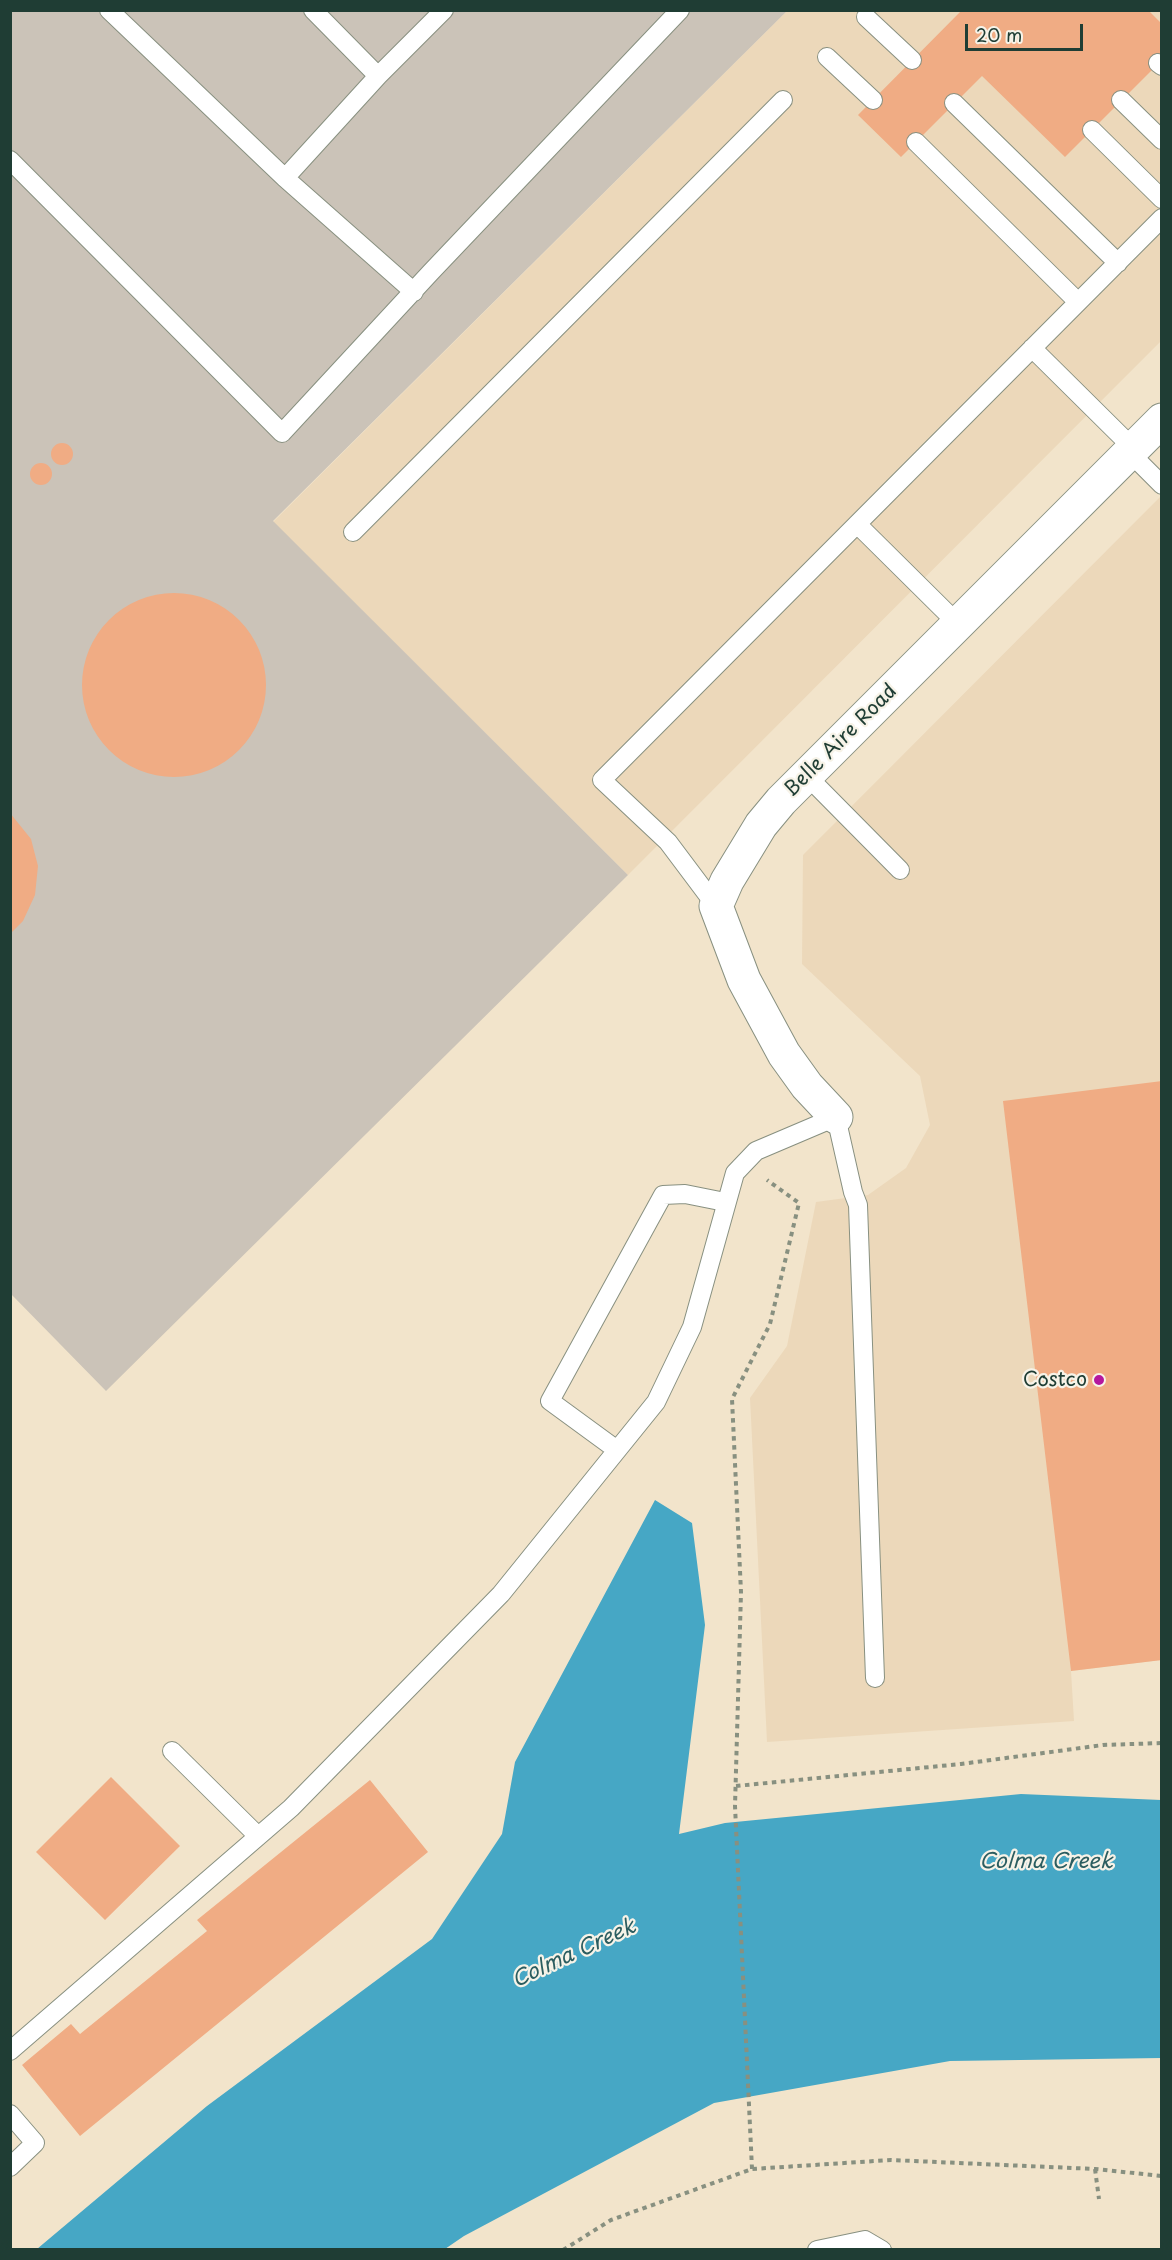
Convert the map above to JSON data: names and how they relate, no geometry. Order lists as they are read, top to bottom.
{
  "streets": {
    "street": ["Belle Aire Road"]
  },
  "water": ["Colma Creek"],
  "places": ["Costco"],
  "scale_bar": "20 m"
}
